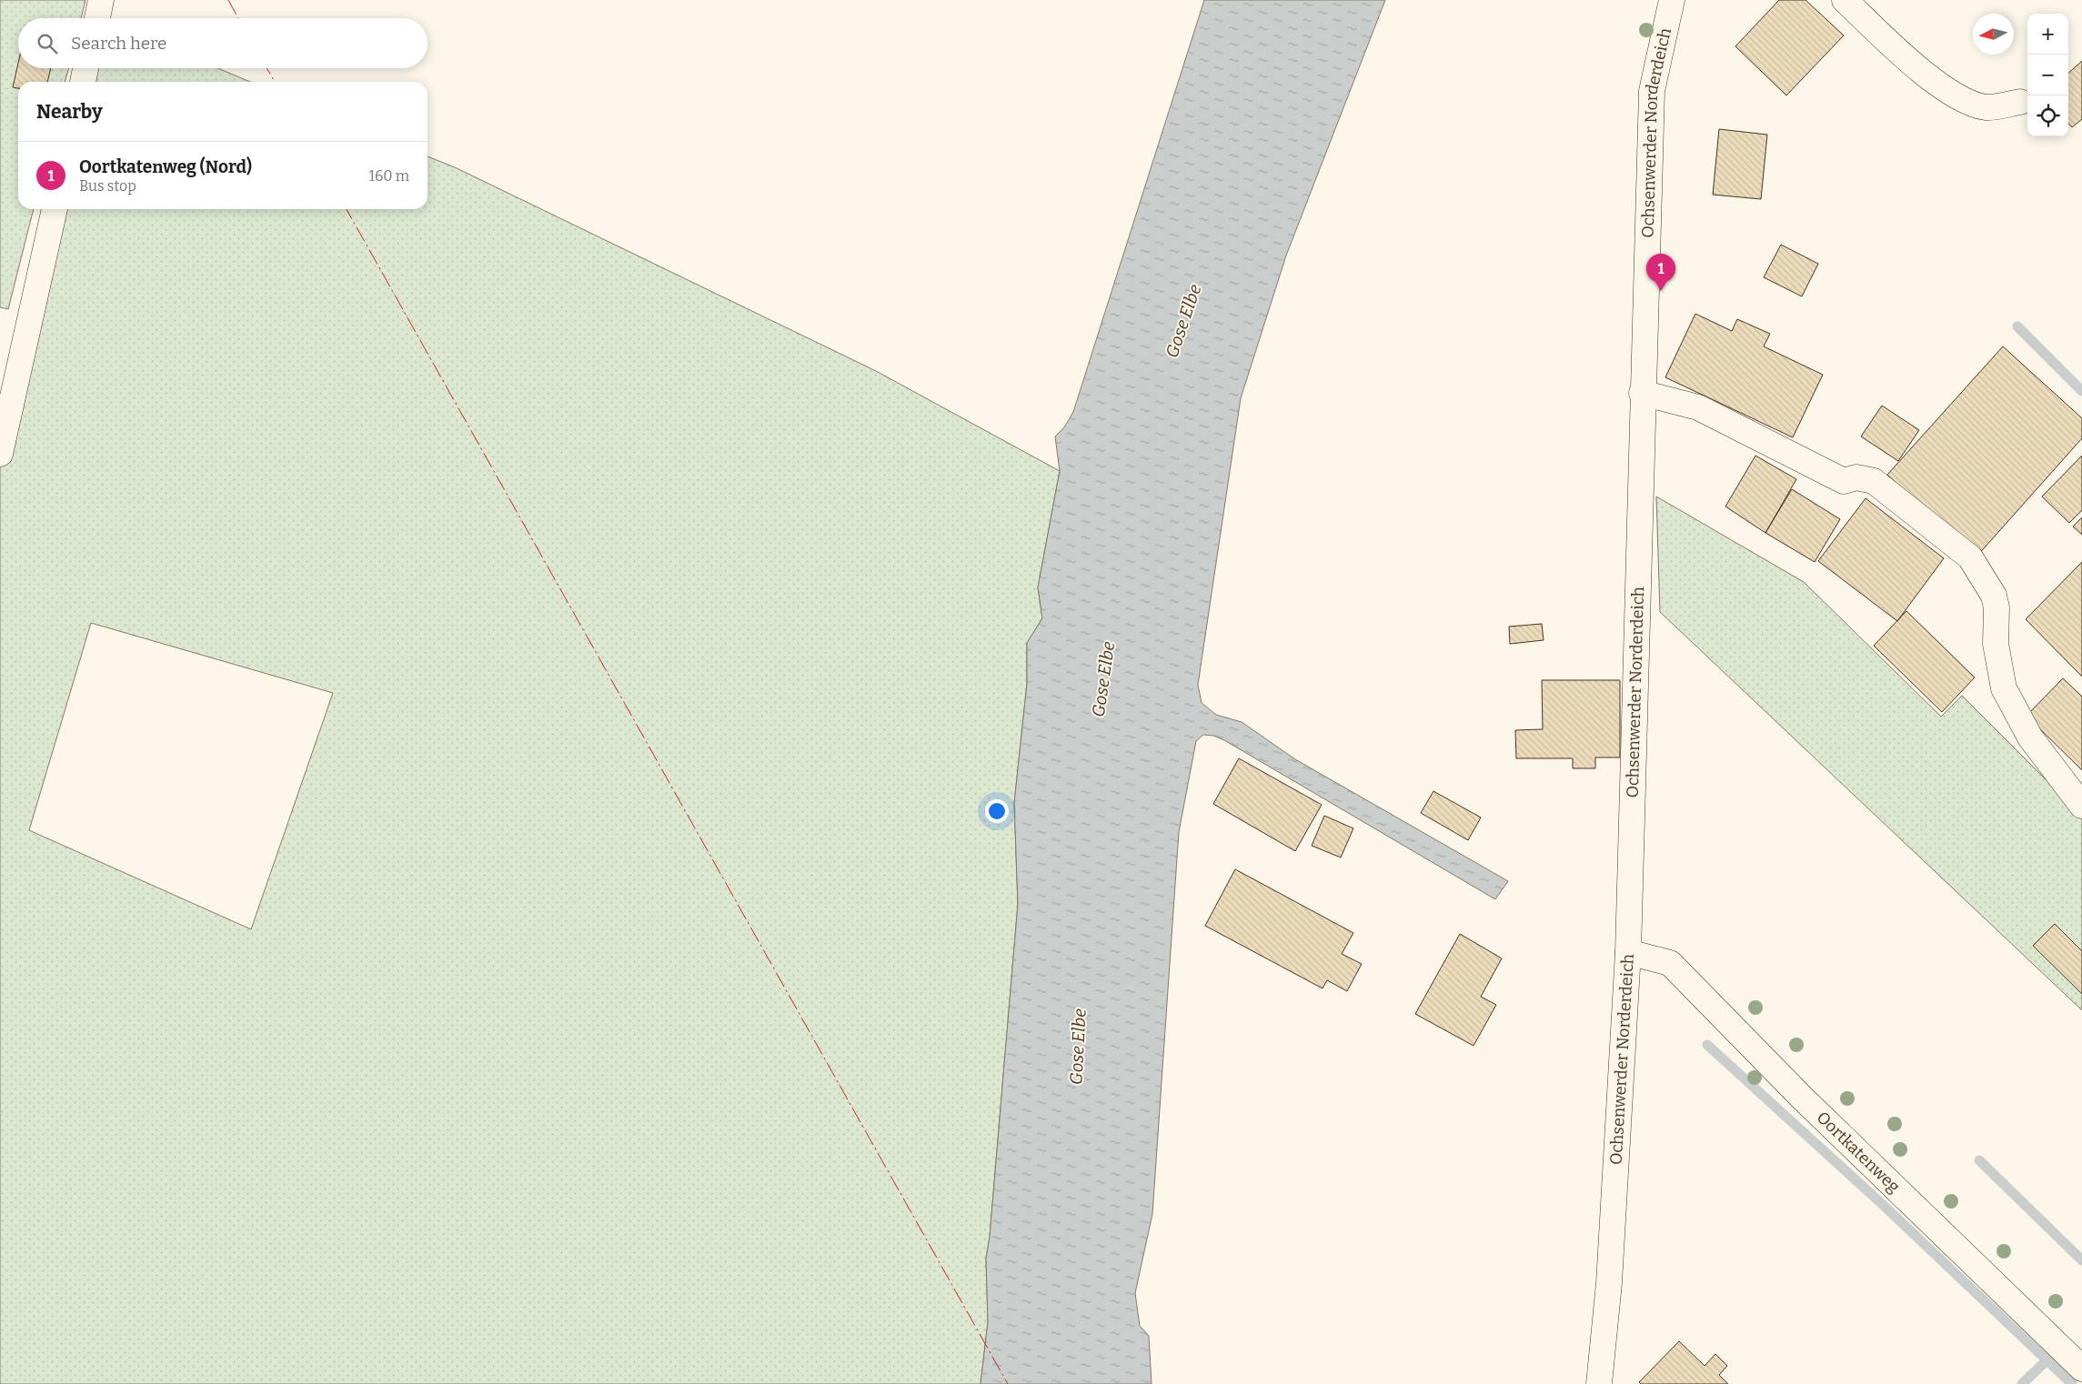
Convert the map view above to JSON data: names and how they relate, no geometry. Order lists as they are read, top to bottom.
{
  "streets": {
    "street": ["Ochsenwerder Norderdeich", "Oortkatenweg"]
  },
  "crossings": [
    ["Ochsenwerder Norderdeich", "Oortkatenweg"]
  ],
  "water": ["Gose Elbe"],
  "north": "left",
  "page": {
    "map_buttons": ["+", "−"],
    "search": "Search here",
    "heading": "Nearby",
    "list": [
      {
        "mark": "1",
        "name": "Oortkatenweg (Nord)",
        "note": "Bus stop",
        "value": "160 m"
      }
    ],
    "pins": "1"
  }
}
